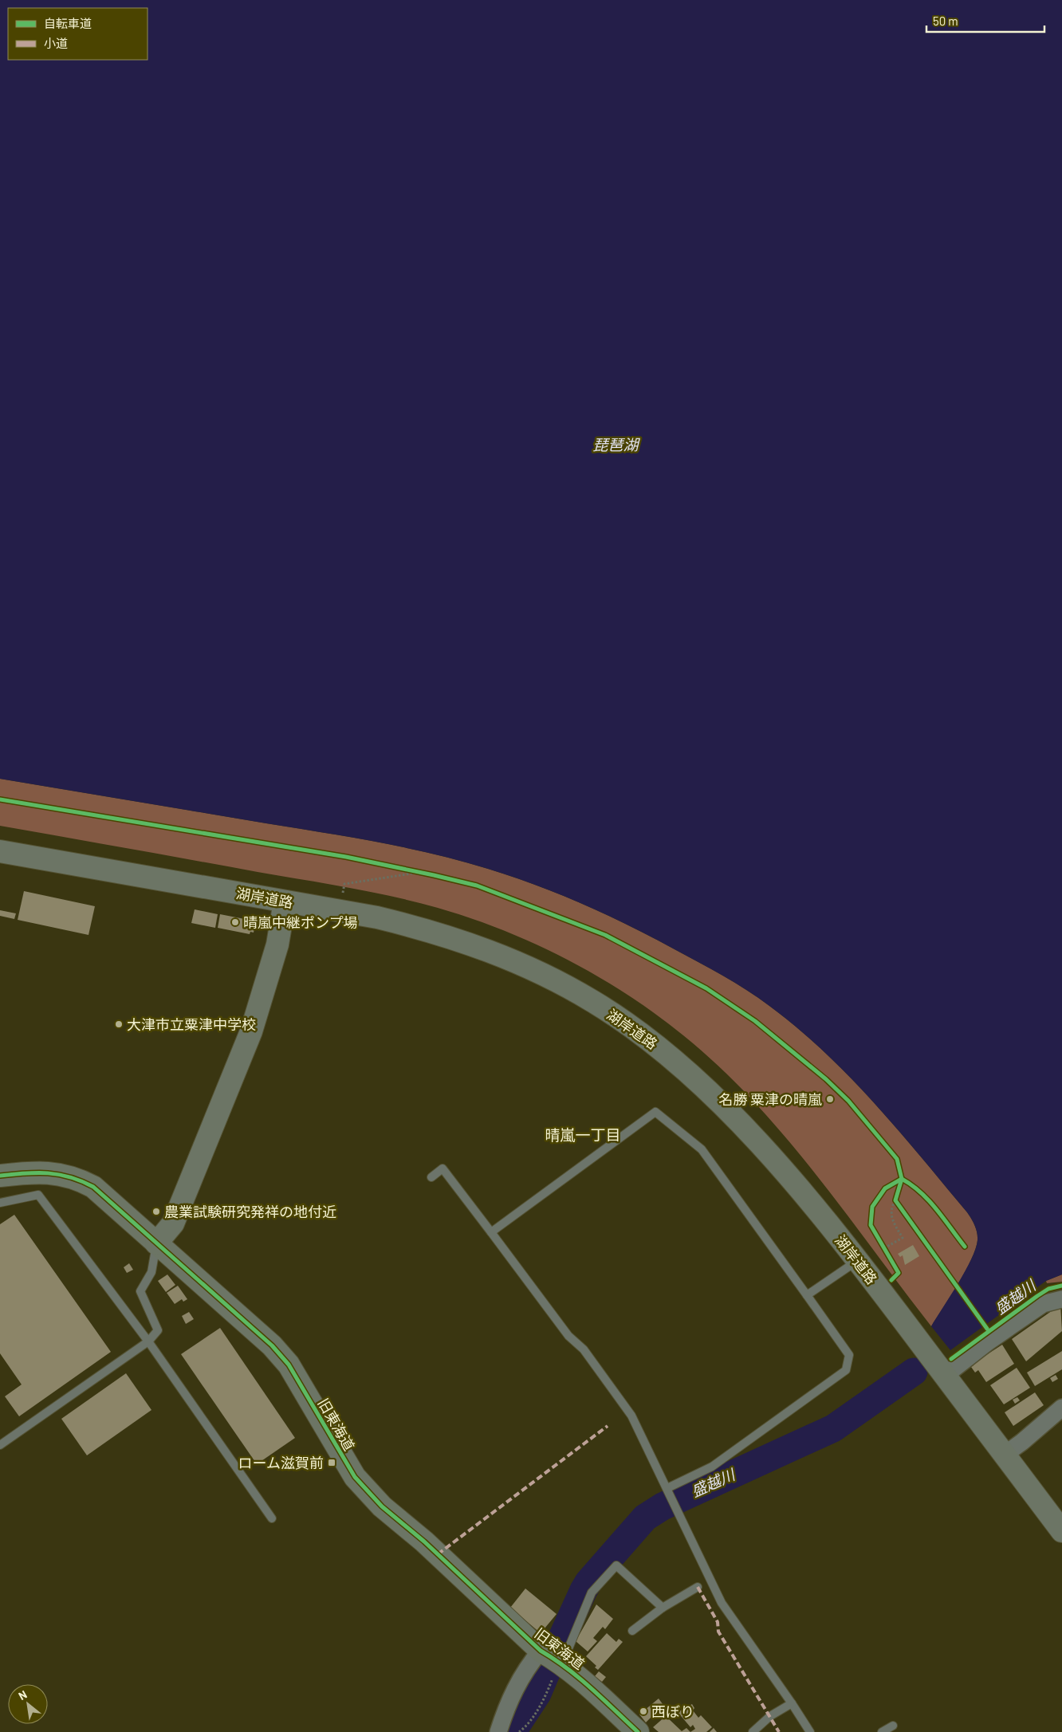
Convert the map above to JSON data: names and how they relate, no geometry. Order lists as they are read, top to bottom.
{
  "streets": {
    "main road": ["湖岸道路", "旧東海道"]
  },
  "districts": ["晴嵐一丁目"],
  "water": ["琵琶湖", "盛越川"],
  "places": {
    "other": [
      "晴嵐中継ポンプ場",
      "大津市立粟津中学校",
      "名勝 粟津の晴嵐",
      "農業試験研究発祥の地付近",
      "西ぼり"
    ],
    "transit": ["ローム滋賀前"]
  },
  "legend": ["自転車道", "小道"],
  "scale_bar": "50 m",
  "north": "top left"
}
